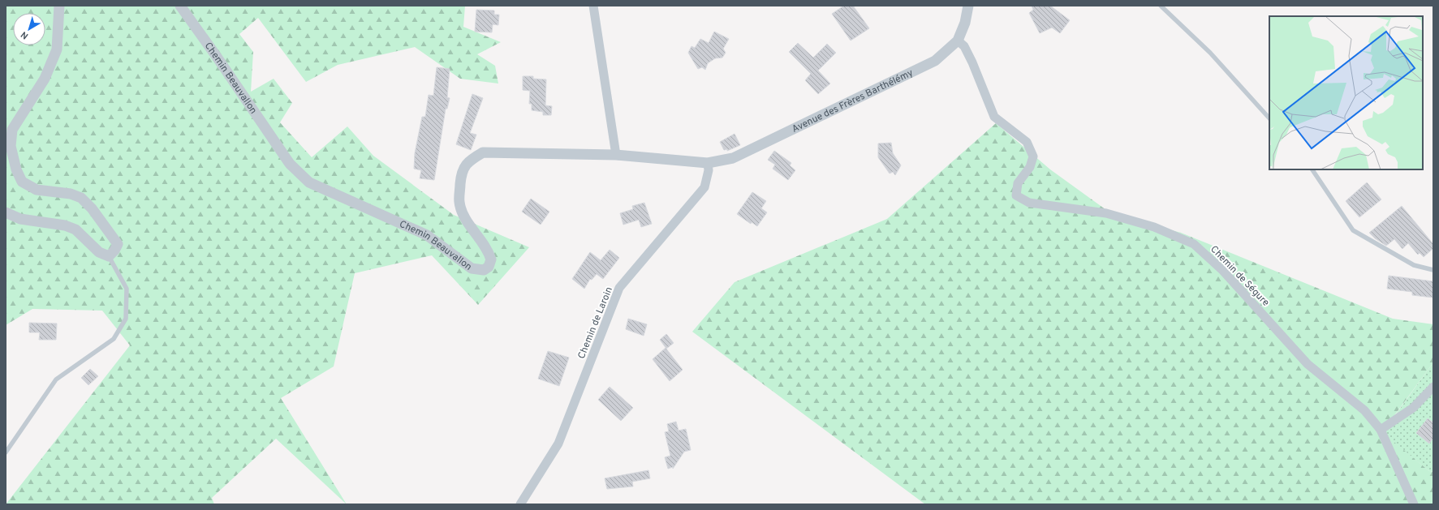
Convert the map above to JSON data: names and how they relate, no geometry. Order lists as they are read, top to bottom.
{
  "streets": {
    "street": [
      "Chemin Beauvallon",
      "Avenue des Frères Barthélémy",
      "Chemin de Ségure",
      "Chemin de Laroin"
    ]
  },
  "crossings": [
    ["Chemin Beauvallon", "Avenue des Frères Barthélémy"],
    ["Chemin Beauvallon", "Chemin de Laroin"],
    ["Avenue des Frères Barthélémy", "Chemin de Ségure"],
    ["Avenue des Frères Barthélémy", "Chemin de Laroin"]
  ],
  "north": "bottom left"
}
